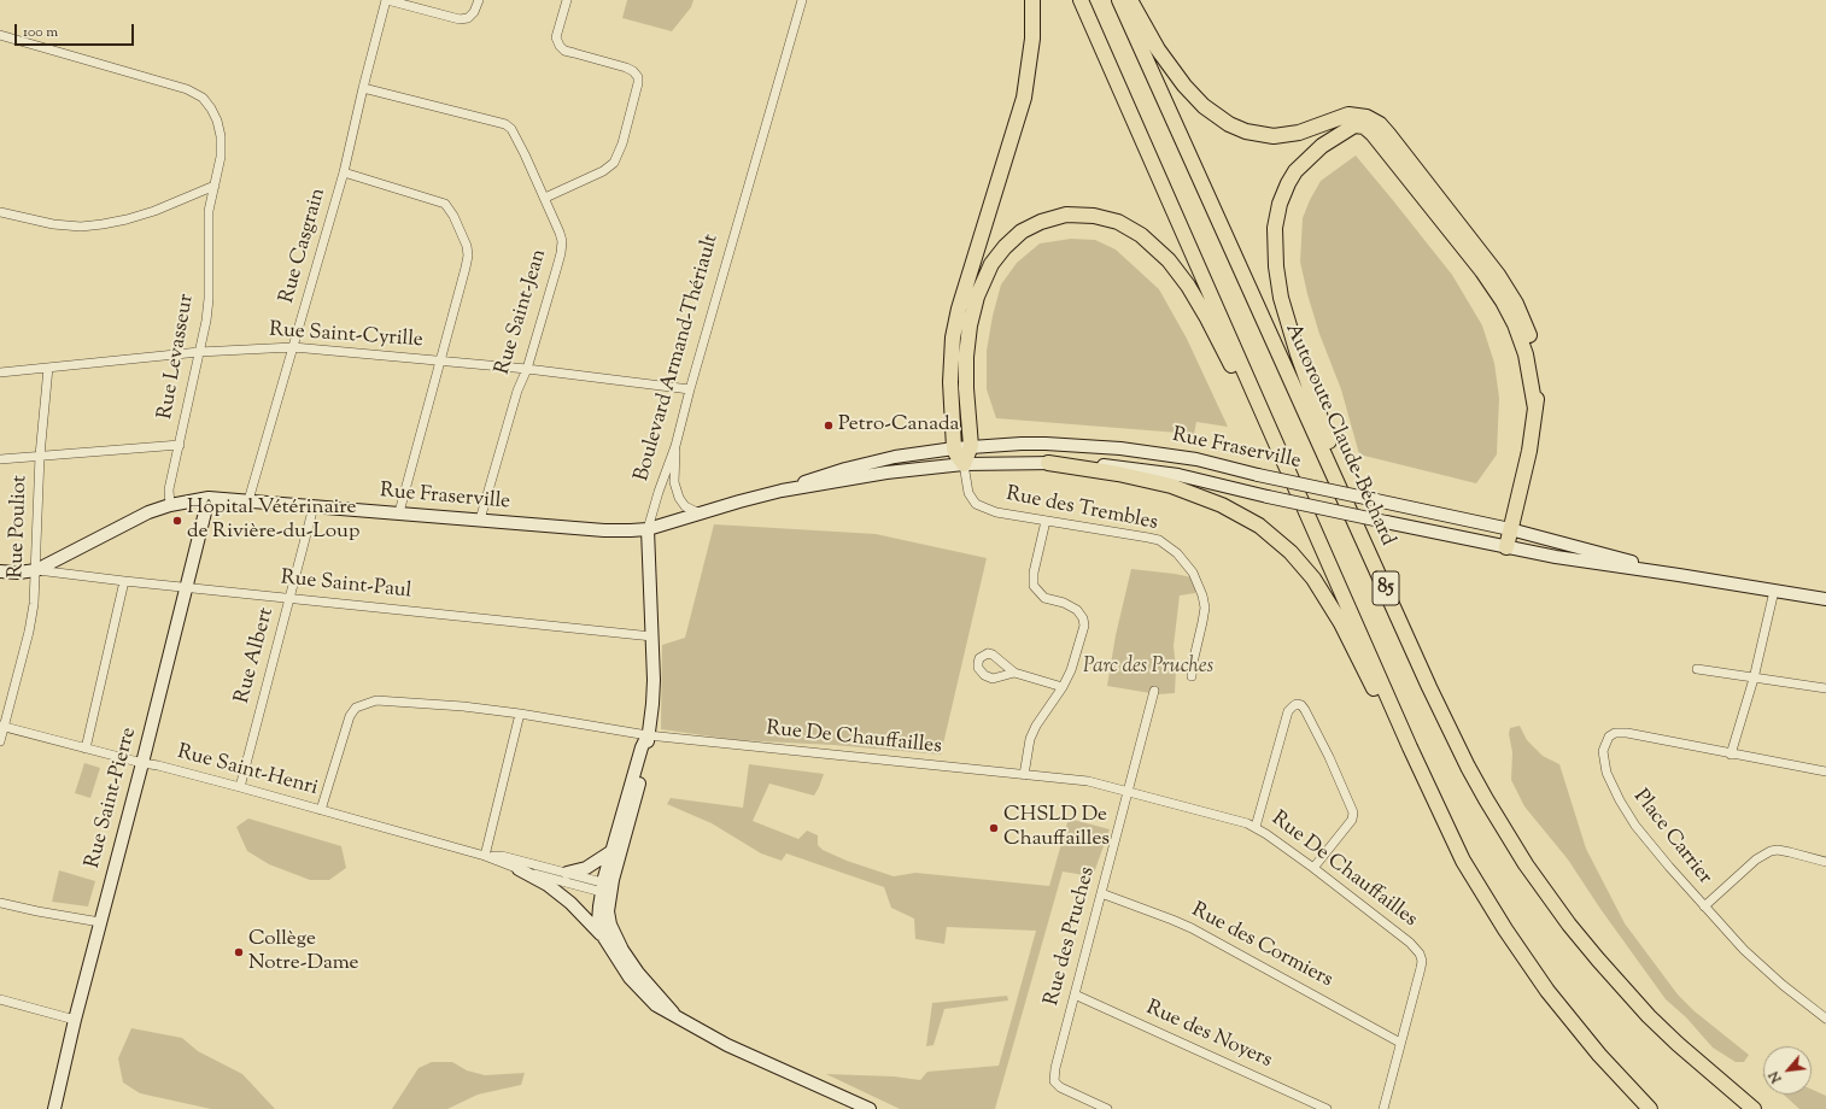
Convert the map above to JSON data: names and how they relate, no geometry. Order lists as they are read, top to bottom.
{
  "streets": {
    "highway": ["Autoroute Claude-Béchard", "85"],
    "street": [
      "Rue Casgrain",
      "Rue Saint-Jean",
      "Rue Saint-Cyrille",
      "Rue Levasseur",
      "Boulevard Armand-Thériault",
      "Rue Fraserville",
      "Rue des Trembles",
      "Rue Pouliot",
      "Rue Saint-Paul",
      "Rue Albert",
      "Rue De Chauffailles",
      "Rue Saint-Henri",
      "Rue Saint-Pierre",
      "Place Carrier",
      "Rue des Pruches",
      "Rue des Cormiers",
      "Rue des Noyers"
    ]
  },
  "crossings": [
    ["Rue Casgrain", "Rue Saint-Jean"],
    ["Rue Casgrain", "Rue Saint-Cyrille"],
    ["Rue Casgrain", "Rue Fraserville"],
    ["Rue Saint-Jean", "Rue Saint-Cyrille"],
    ["Rue Saint-Jean", "Rue Fraserville"],
    ["Rue Saint-Cyrille", "Rue Levasseur"],
    ["Rue Saint-Cyrille", "Boulevard Armand-Thériault"],
    ["Rue Saint-Cyrille", "Rue Pouliot"],
    ["Rue Levasseur", "Rue Fraserville"],
    ["Boulevard Armand-Thériault", "Rue Fraserville"],
    ["Boulevard Armand-Thériault", "Rue Saint-Paul"],
    ["Boulevard Armand-Thériault", "Rue De Chauffailles"],
    ["Boulevard Armand-Thériault", "Rue Saint-Henri"],
    ["Rue Fraserville", "Rue des Trembles"],
    ["Rue Fraserville", "Rue Pouliot"],
    ["Rue Fraserville", "Rue Saint-Paul"],
    ["Rue Fraserville", "Rue Albert"],
    ["Rue Fraserville", "Rue Saint-Pierre"],
    ["Rue Pouliot", "Rue Saint-Paul"],
    ["Rue Pouliot", "Rue Saint-Henri"],
    ["Rue Saint-Paul", "Rue Albert"],
    ["Rue Saint-Paul", "Rue Saint-Pierre"],
    ["Rue Albert", "Rue Saint-Henri"],
    ["Rue De Chauffailles", "Rue Saint-Henri"],
    ["Rue De Chauffailles", "Rue des Pruches"],
    ["Rue De Chauffailles", "Rue des Cormiers"],
    ["Rue Saint-Henri", "Rue Saint-Pierre"],
    ["Rue des Pruches", "Rue des Cormiers"],
    ["Rue des Pruches", "Rue des Noyers"]
  ],
  "parks": ["Parc des Pruches"],
  "places": [
    "Petro-Canada",
    "Hôpital Vétérinaire de Rivière-du-Loup",
    "CHSLD De Chauffailles",
    "Collège Notre-Dame"
  ],
  "scale_bar": "100 m",
  "north": "bottom left"
}
